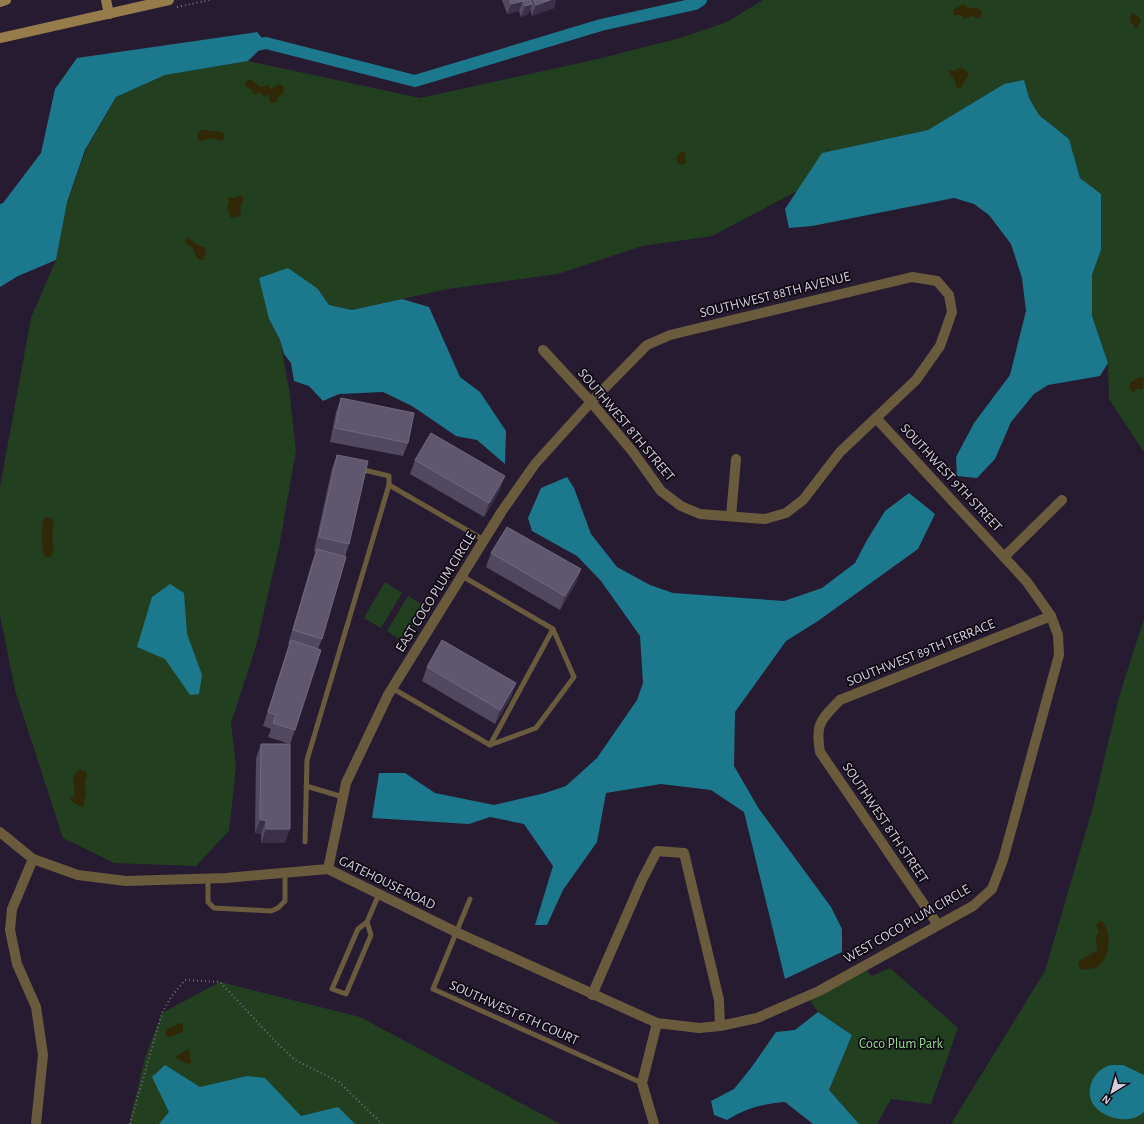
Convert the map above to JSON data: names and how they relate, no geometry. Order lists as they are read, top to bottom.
{
  "streets": {
    "street": [
      "SOUTHWEST 88TH AVENUE",
      "SOUTHWEST 8TH STREET",
      "SOUTHWEST 9TH STREET",
      "EAST COCO PLUM CIRCLE",
      "SOUTHWEST 89TH TERRACE",
      "GATEHOUSE ROAD",
      "WEST COCO PLUM CIRCLE"
    ],
    "lane": ["SOUTHWEST 6TH COURT"]
  },
  "crossings": [
    ["SOUTHWEST 88TH AVENUE", "SOUTHWEST 8TH STREET"],
    ["SOUTHWEST 88TH AVENUE", "SOUTHWEST 9TH STREET"],
    ["SOUTHWEST 88TH AVENUE", "EAST COCO PLUM CIRCLE"],
    ["SOUTHWEST 8TH STREET", "SOUTHWEST 9TH STREET"],
    ["SOUTHWEST 8TH STREET", "EAST COCO PLUM CIRCLE"],
    ["SOUTHWEST 8TH STREET", "SOUTHWEST 89TH TERRACE"],
    ["SOUTHWEST 8TH STREET", "WEST COCO PLUM CIRCLE"],
    ["SOUTHWEST 9TH STREET", "SOUTHWEST 89TH TERRACE"],
    ["SOUTHWEST 9TH STREET", "WEST COCO PLUM CIRCLE"],
    ["EAST COCO PLUM CIRCLE", "GATEHOUSE ROAD"],
    ["SOUTHWEST 89TH TERRACE", "WEST COCO PLUM CIRCLE"],
    ["GATEHOUSE ROAD", "WEST COCO PLUM CIRCLE"],
    ["GATEHOUSE ROAD", "SOUTHWEST 6TH COURT"]
  ],
  "parks": ["Coco Plum Park"],
  "north": "bottom left"
}
